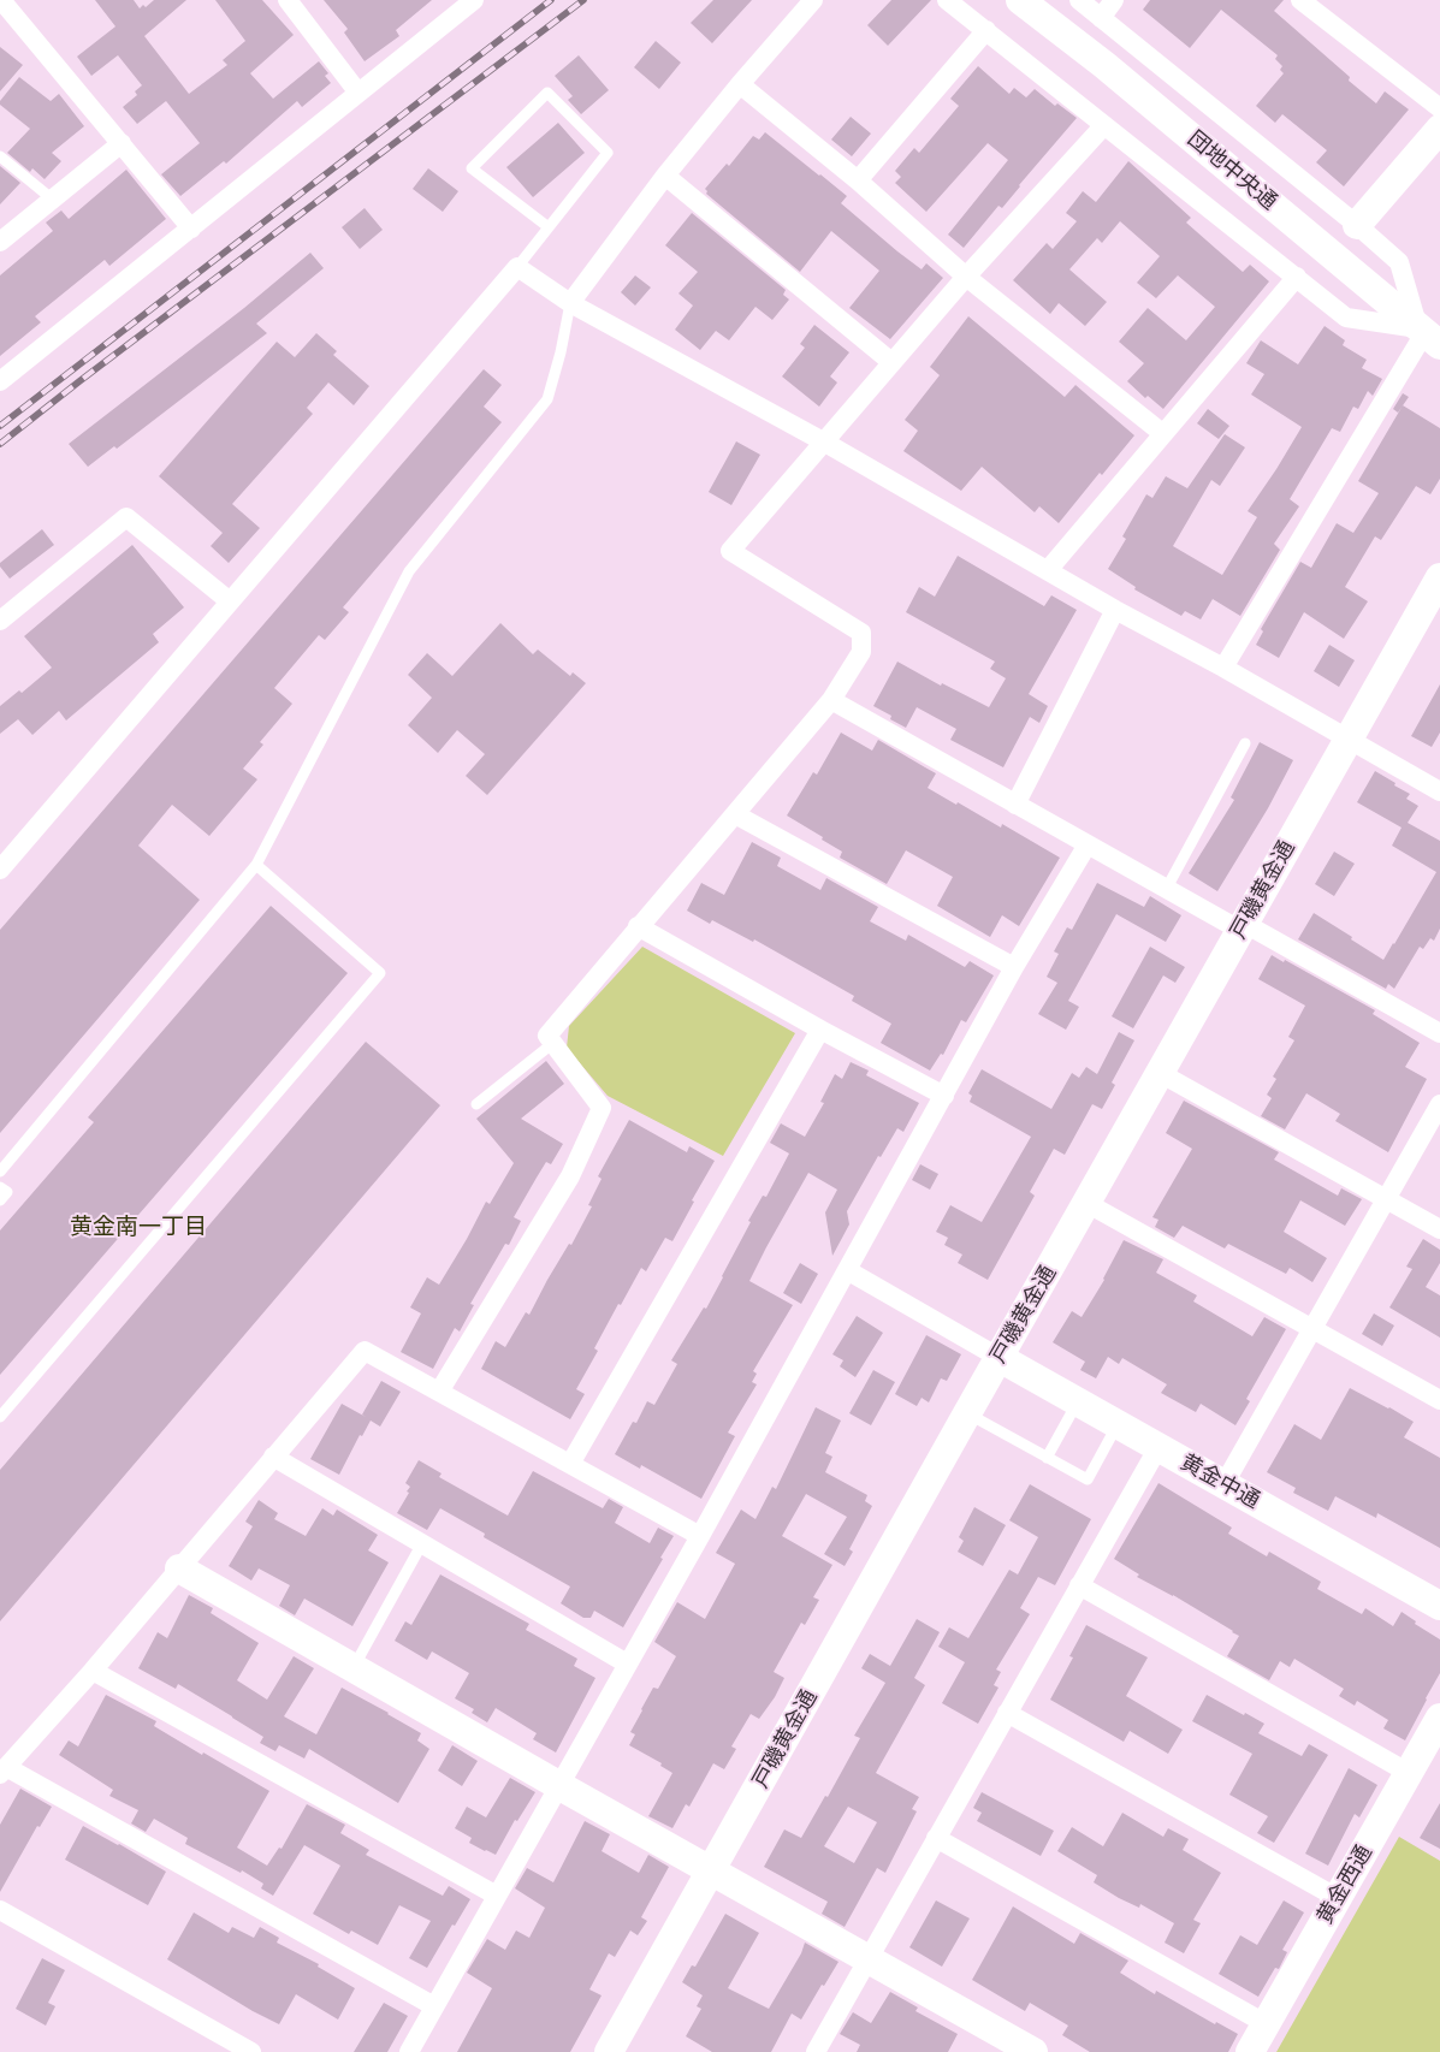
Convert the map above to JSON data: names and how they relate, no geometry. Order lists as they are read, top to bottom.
{
  "streets": {
    "street": [
      "団地中央通",
      "戸磯黄金通",
      "黄金中通",
      "黄金西通"
    ]
  },
  "crossings": [
    ["戸磯黄金通", "黄金中通"]
  ],
  "districts": ["黄金南一丁目"]
}
